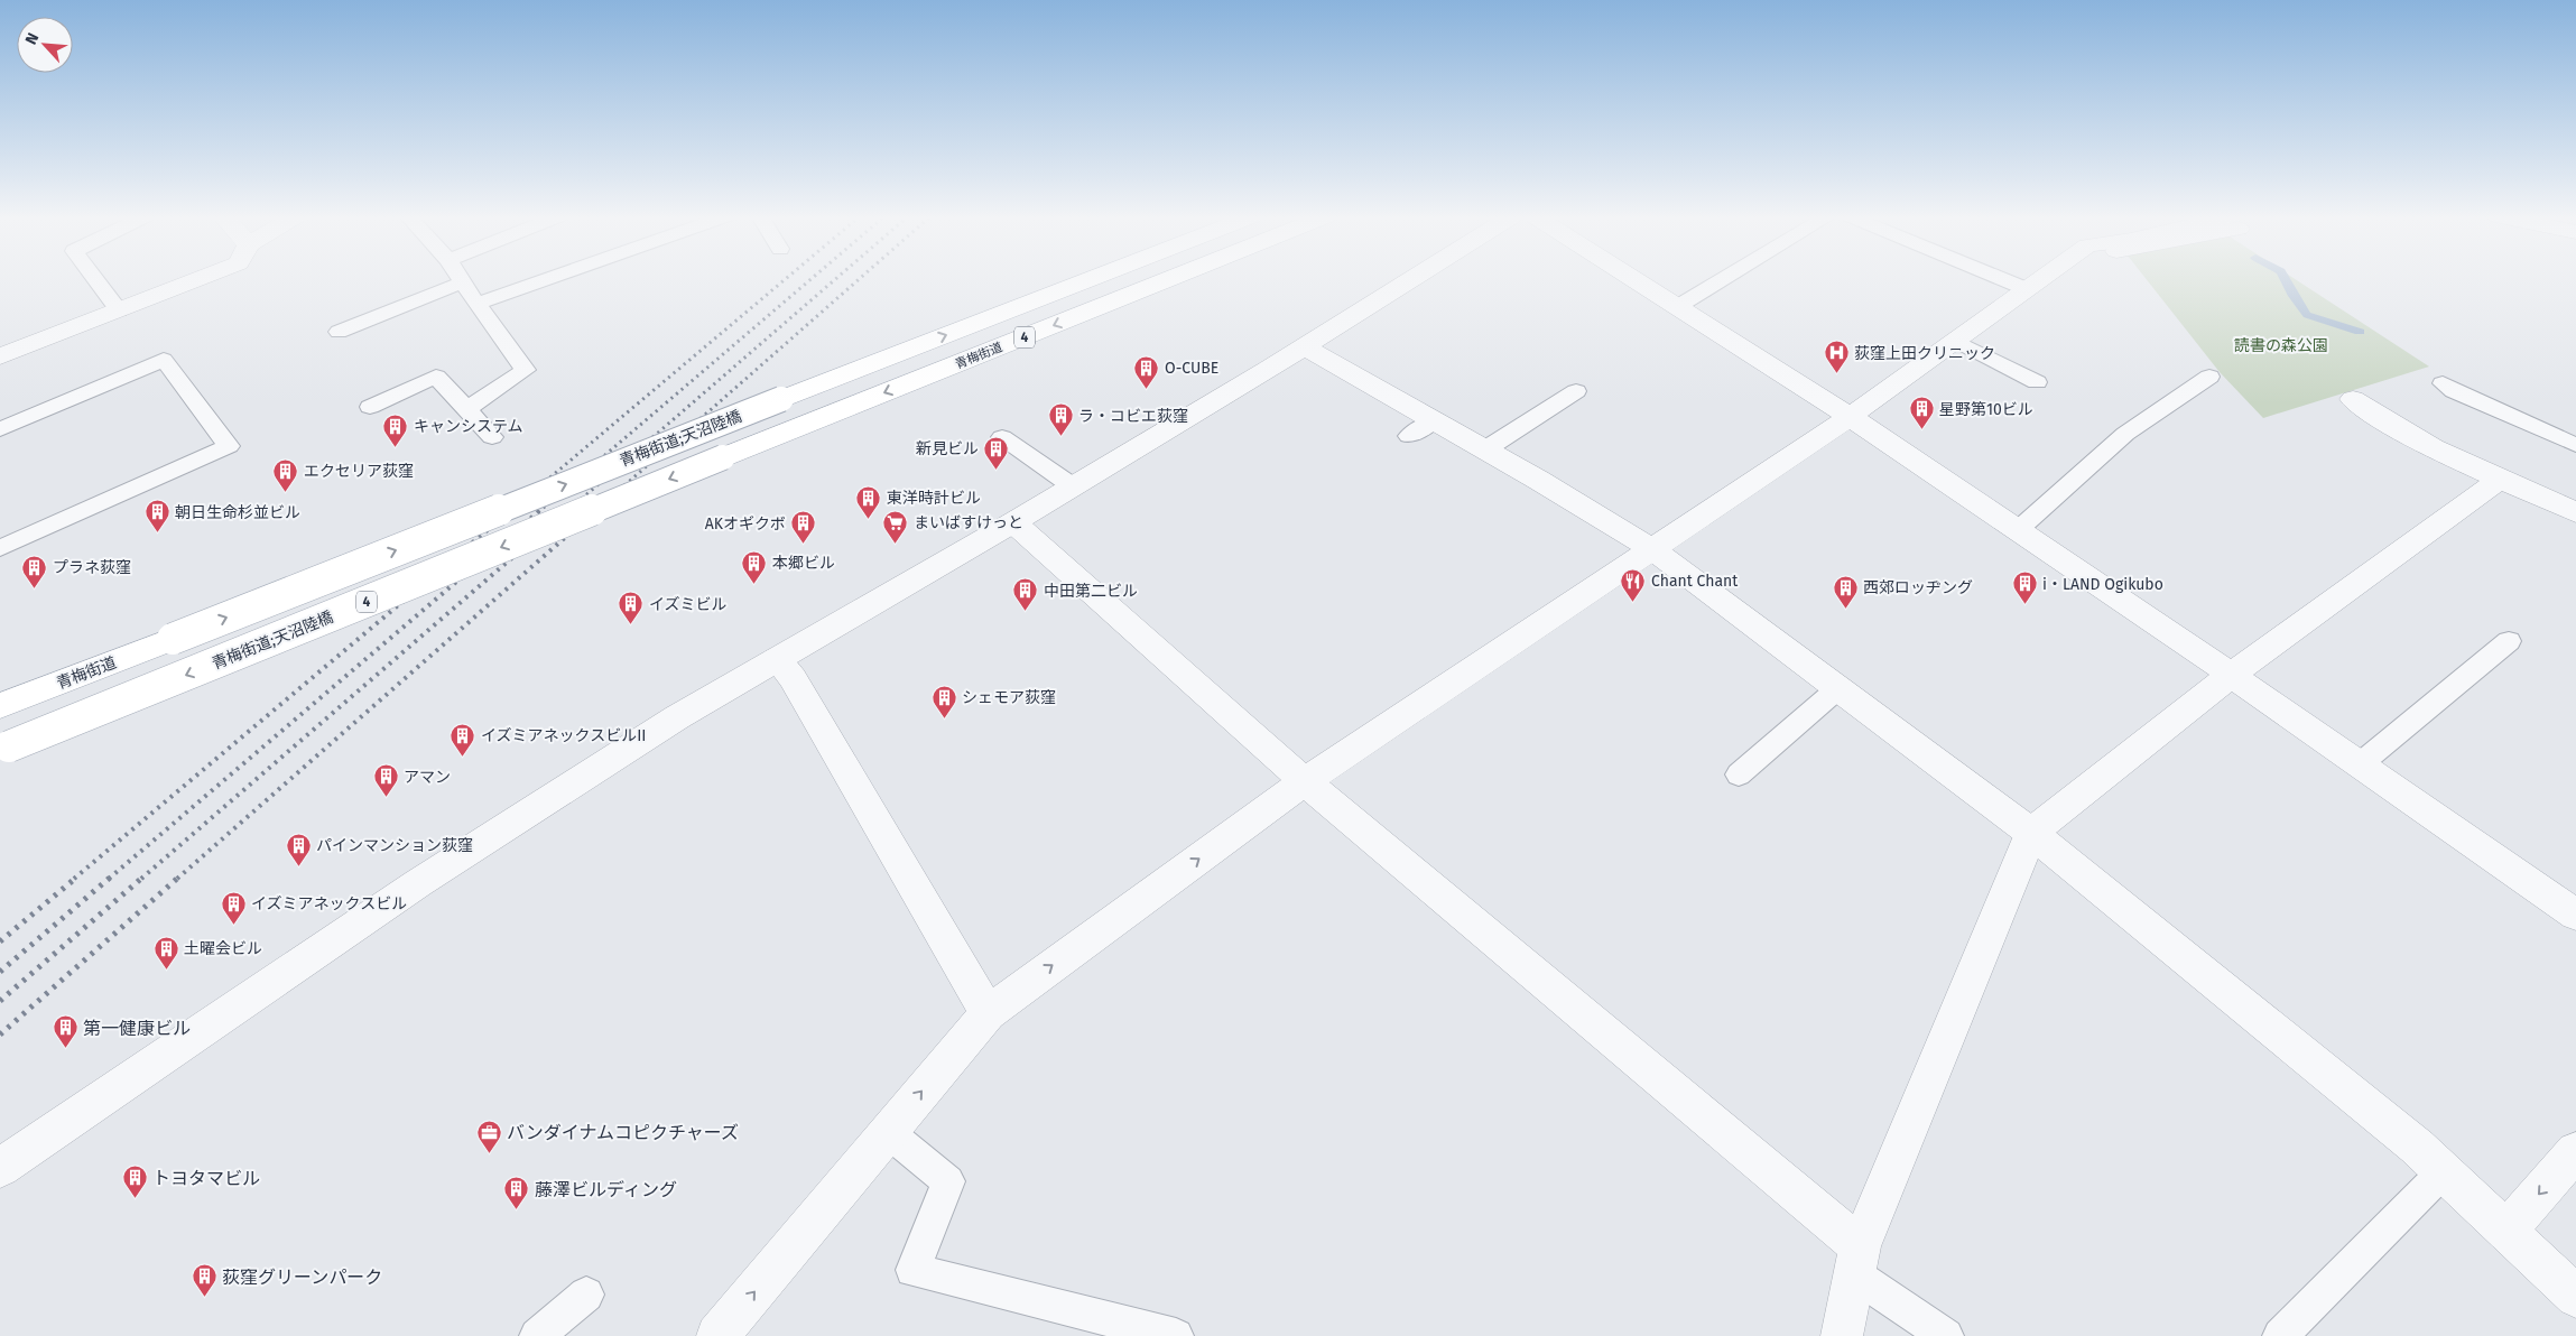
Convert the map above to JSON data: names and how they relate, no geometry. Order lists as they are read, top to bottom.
{
  "streets": {
    "main road": ["4", "青梅街道", "青梅街道;天沼陸橋"]
  },
  "crossings": [
    ["青梅街道", "青梅街道;天沼陸橋"]
  ],
  "parks": ["読書の森公園"],
  "places": {
    "hospital": ["荻窪上田クリニック"],
    "building": [
      "O-CUBE",
      "星野第10ビル",
      "ラ・コビエ荻窪",
      "キャンシステム",
      "新見ビル",
      "エクセリア荻窪",
      "東洋時計ビル",
      "朝日生命杉並ビル",
      "AKオギクボ",
      "本郷ビル",
      "プラネ荻窪",
      "i・LAND Ogikubo",
      "西郊ロッヂング",
      "中田第二ビル",
      "イズミビル",
      "シェモア荻窪",
      "イズミアネックスビルII",
      "アマン",
      "パインマンション荻窪",
      "イズミアネックスビル",
      "土曜会ビル",
      "第一健康ビル",
      "トヨタマビル",
      "藤澤ビルディング",
      "荻窪グリーンパーク"
    ],
    "supermarket": ["まいばすけっと"],
    "restaurant": ["Chant Chant"],
    "office": ["バンダイナムコピクチャーズ"]
  },
  "north": "top left"
}
